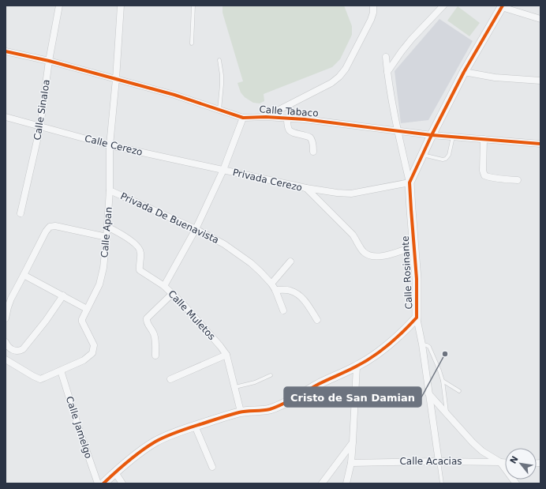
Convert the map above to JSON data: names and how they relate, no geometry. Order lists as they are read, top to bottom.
{
  "streets": {
    "street": [
      "Calle Sinaloa",
      "Calle Tabaco",
      "Calle Cerezo",
      "Privada Cerezo",
      "Privada De Buenavista",
      "Calle Apan",
      "Calle Rosinante",
      "Calle Muletos",
      "Calle Jamelgo",
      "Calle Acacias"
    ]
  },
  "crossings": [
    ["Calle Sinaloa", "Calle Tabaco"],
    ["Calle Sinaloa", "Calle Cerezo"],
    ["Calle Tabaco", "Calle Apan"],
    ["Calle Tabaco", "Calle Rosinante"],
    ["Calle Cerezo", "Privada Cerezo"],
    ["Calle Cerezo", "Calle Apan"],
    ["Privada Cerezo", "Calle Rosinante"],
    ["Privada De Buenavista", "Calle Apan"],
    ["Calle Apan", "Calle Muletos"],
    ["Calle Apan", "Calle Jamelgo"],
    ["Calle Rosinante", "Calle Muletos"]
  ],
  "places": ["Cristo de San Damian"],
  "north": "top left"
}
